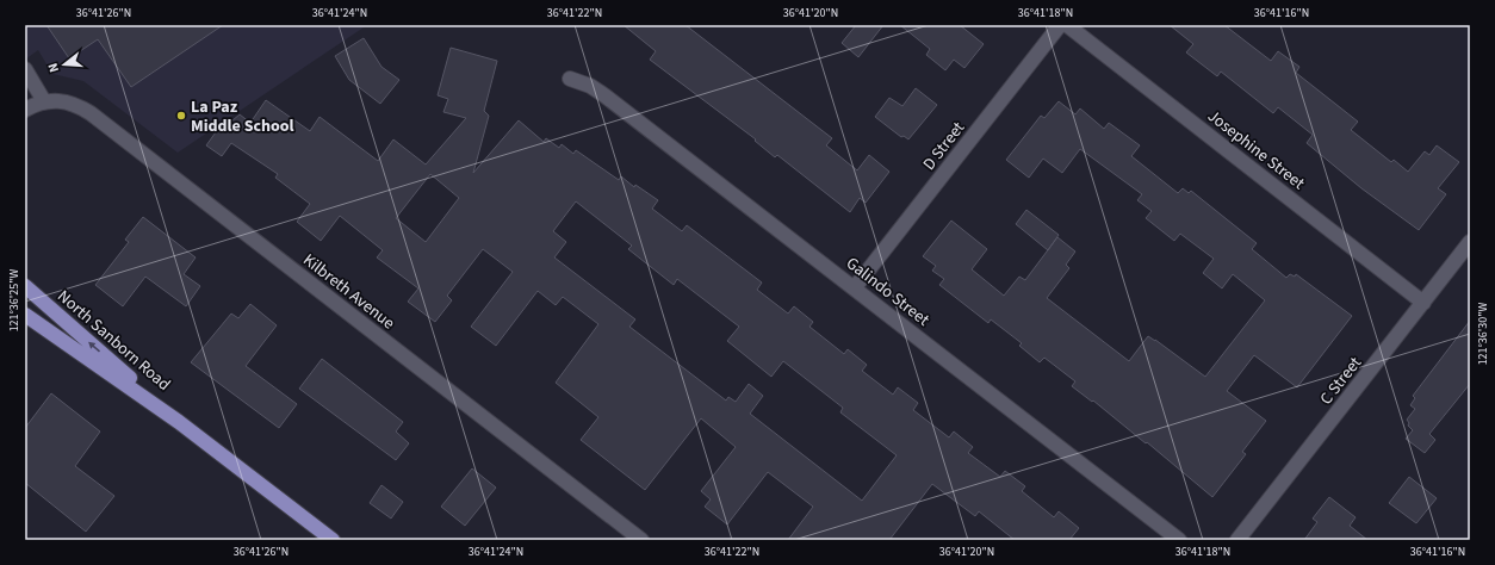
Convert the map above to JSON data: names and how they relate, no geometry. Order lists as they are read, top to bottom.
{
  "streets": {
    "main road": ["North Sanborn Road"],
    "street": [
      "D Street",
      "Josephine Street",
      "Kilbreth Avenue",
      "Galindo Street",
      "C Street"
    ]
  },
  "crossings": [
    ["D Street", "Galindo Street"],
    ["Josephine Street", "C Street"]
  ],
  "places": ["La Paz Middle School"],
  "north": "left",
  "coordinates": [
    "36°41'26\"N",
    "36°41'24\"N",
    "36°41'22\"N",
    "36°41'20\"N",
    "36°41'18\"N",
    "36°41'16\"N",
    "121°36'25\"W",
    "121°36'30\"W"
  ]
}
